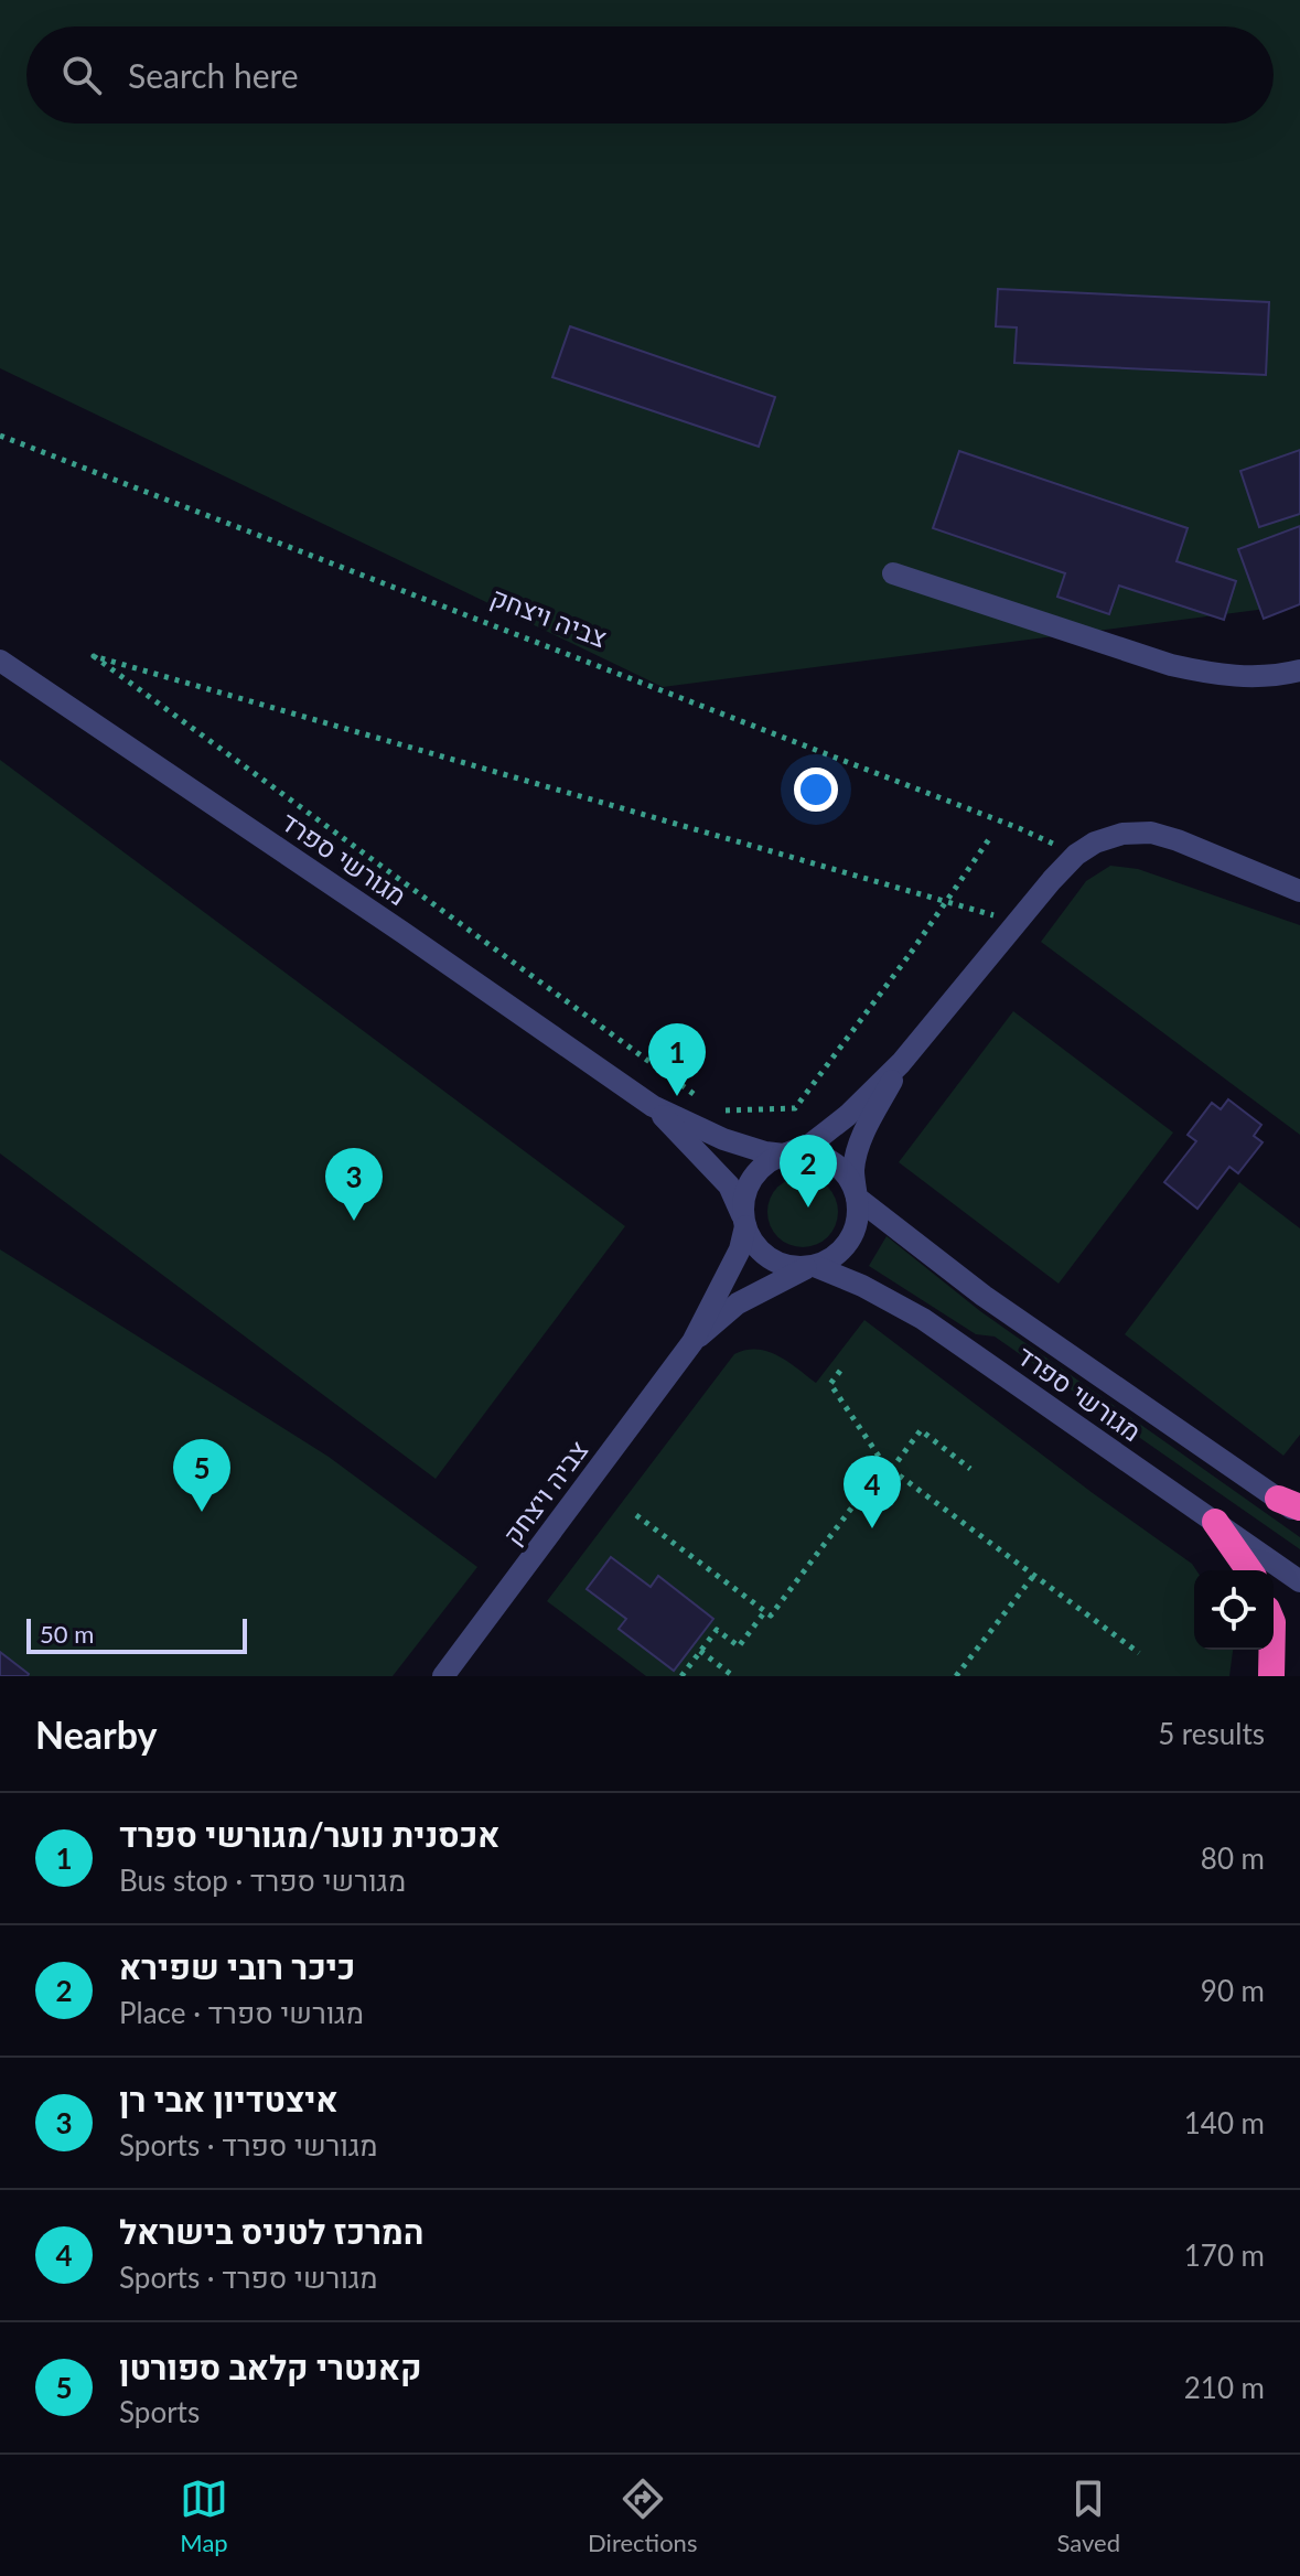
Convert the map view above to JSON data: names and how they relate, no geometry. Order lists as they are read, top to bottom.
{
  "streets": {
    "street": ["צביה ויצחק", "מגורשי ספרד"]
  },
  "crossings": [
    ["צביה ויצחק", "מגורשי ספרד"]
  ],
  "scale_bar": "50 m",
  "page": {
    "search": "Search here",
    "pins": [
      "1",
      "2",
      "3",
      "5",
      "4"
    ],
    "scale": "50 m",
    "heading": ["Nearby", "5 results"],
    "list": [
      {
        "mark": "1",
        "name": "אכסנית נוער/מגורשי ספרד",
        "note": "Bus stop · מגורשי ספרד",
        "value": "80 m"
      },
      {
        "mark": "2",
        "name": "כיכר רובי שפירא",
        "note": "Place · מגורשי ספרד",
        "value": "90 m"
      },
      {
        "mark": "3",
        "name": "איצטדיון אבי רן",
        "note": "Sports · מגורשי ספרד",
        "value": "140 m"
      },
      {
        "mark": "4",
        "name": "המרכז לטניס בישראל",
        "note": "Sports · מגורשי ספרד",
        "value": "170 m"
      },
      {
        "mark": "5",
        "name": "קאנטרי קלאב ספורטן",
        "note": "Sports",
        "value": "210 m"
      }
    ],
    "nav": ["Map", "Directions", "Saved"]
  }
}
